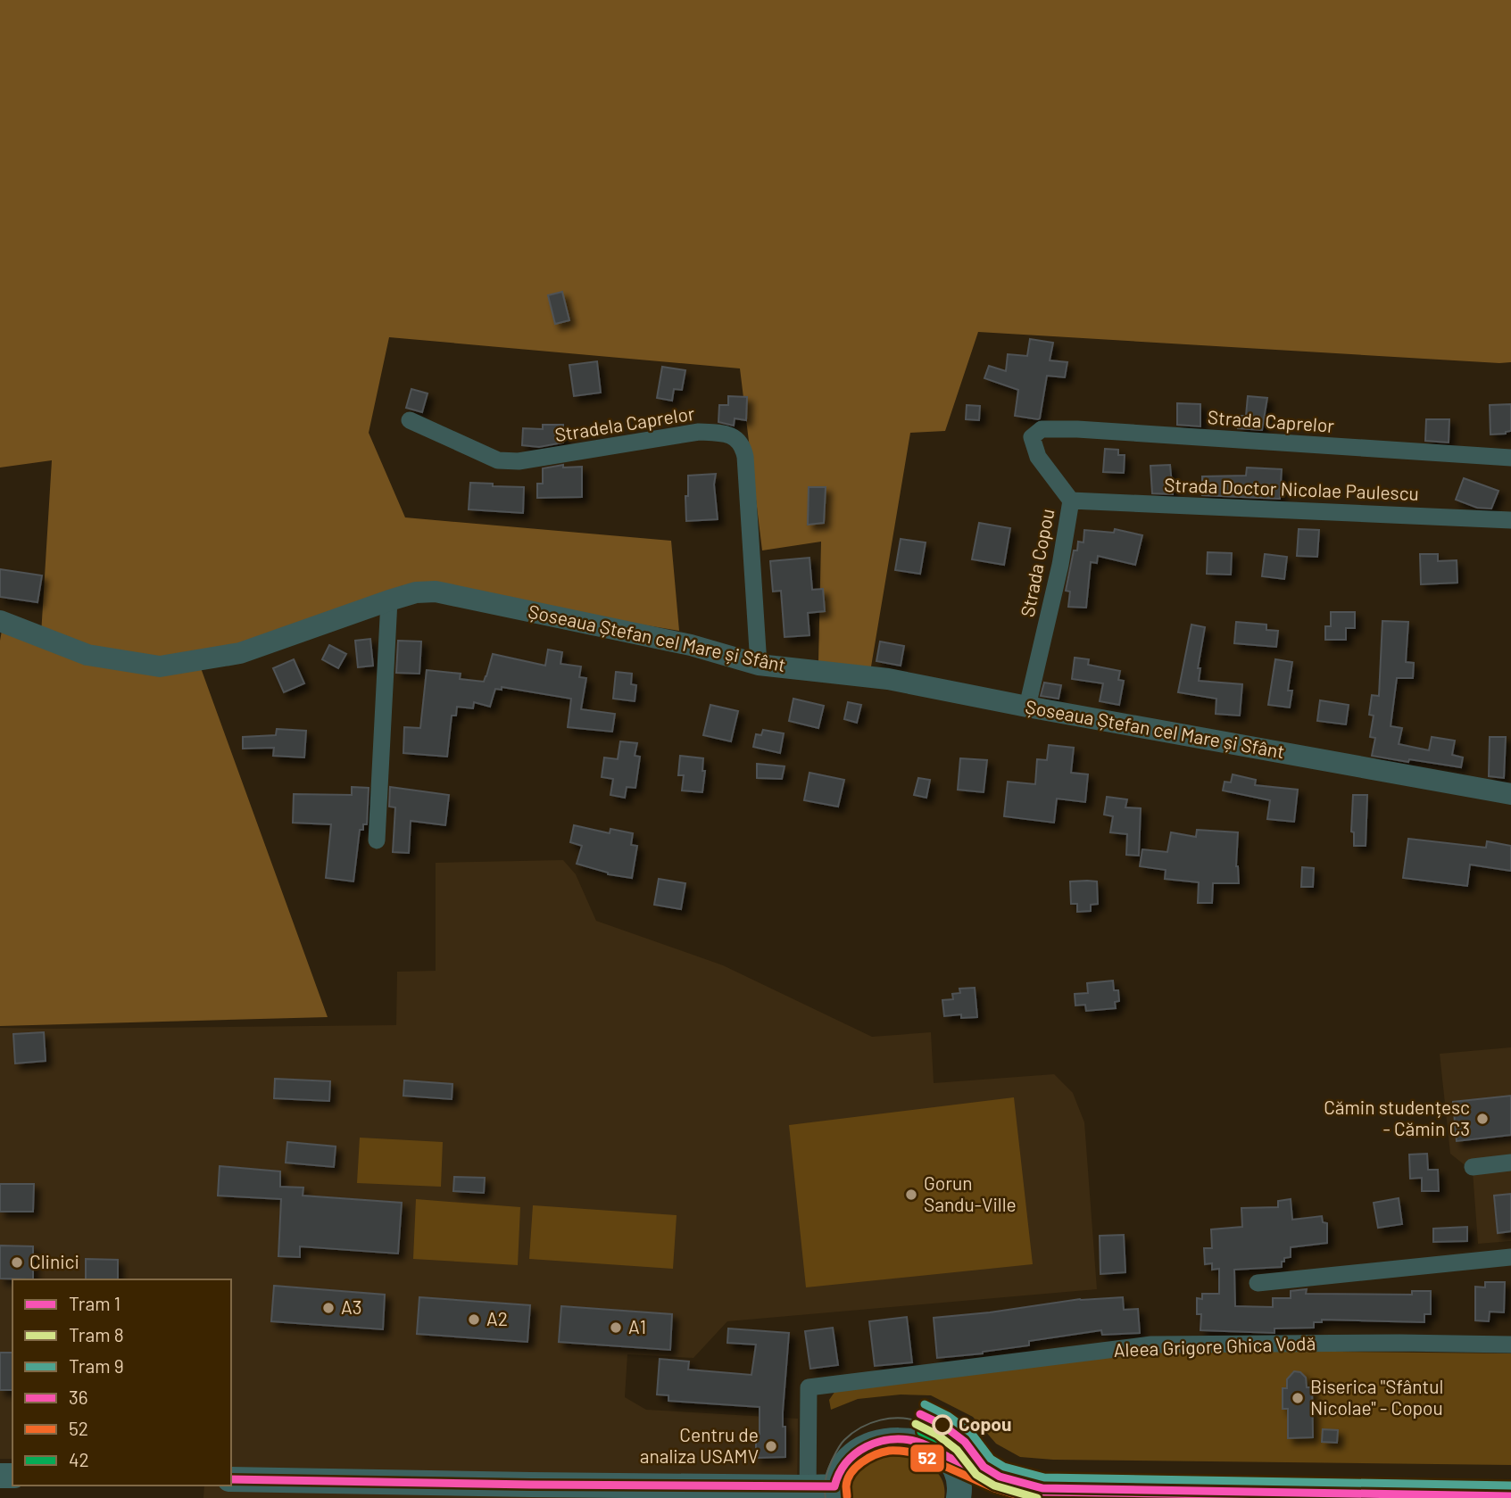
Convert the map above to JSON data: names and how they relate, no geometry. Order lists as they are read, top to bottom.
{
  "streets": {
    "street": [
      "Strada Caprelor",
      "Stradela Caprelor",
      "Strada Doctor Nicolae Paulescu",
      "Strada Copou",
      "Șoseaua Ștefan cel Mare și Sfânt",
      "Aleea Grigore Ghica Vodă"
    ]
  },
  "crossings": [
    ["Strada Caprelor", "Strada Copou"],
    ["Stradela Caprelor", "Șoseaua Ștefan cel Mare și Sfânt"],
    ["Strada Doctor Nicolae Paulescu", "Strada Copou"],
    ["Strada Copou", "Șoseaua Ștefan cel Mare și Sfânt"]
  ],
  "places": [
    "Cămin studențesc - Cămin C3",
    "Gorun Sandu-Ville",
    "Clinici",
    "A3",
    "A2",
    "A1",
    "Biserica \"Sfântul Nicolae\" - Copou",
    "Copou",
    "Centru de analiza USAMV"
  ],
  "lines": [
    "tram line 9",
    "tram line 1",
    "tram line 8",
    "transit line 42",
    "transit line 36",
    "transit line 52"
  ],
  "legend": [
    "Tram 1",
    "Tram 8",
    "Tram 9",
    "36",
    "52",
    "42"
  ]
}
